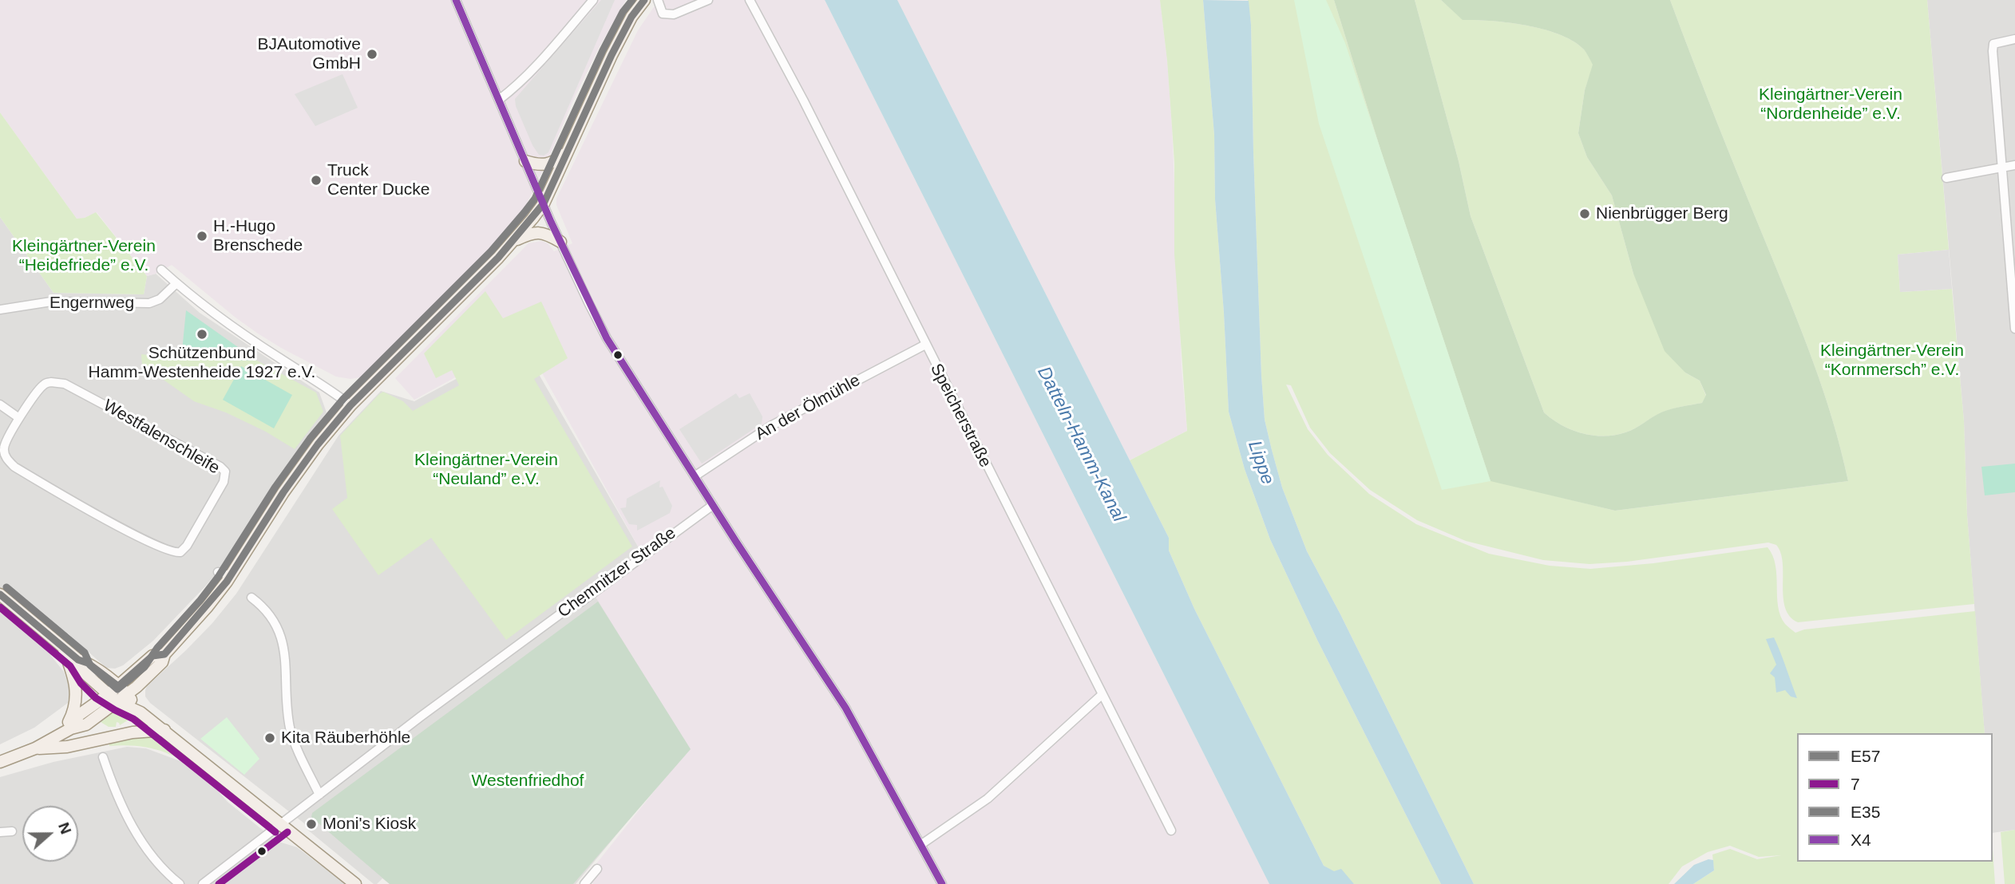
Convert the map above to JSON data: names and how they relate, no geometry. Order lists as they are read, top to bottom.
{
  "streets": {
    "street": [
      "Engernweg",
      "An der Ölmühle",
      "Speicherstraße",
      "Westfalenschleife",
      "Chemnitzer Straße"
    ]
  },
  "crossings": [
    ["An der Ölmühle", "Speicherstraße"]
  ],
  "water": ["Datteln-Hamm-Kanal", "Lippe"],
  "parks": [
    "Kleingärtner-Verein “Nordenheide” e.V.",
    "Kleingärtner-Verein “Heidefriede” e.V.",
    "Kleingärtner-Verein “Kornmersch” e.V.",
    "Kleingärtner-Verein “Neuland” e.V.",
    "Westenfriedhof"
  ],
  "places": [
    "BJAutomotive GmbH",
    "Truck Center Ducke",
    "Nienbrügger Berg",
    "H.-Hugo Brenschede",
    "Schützenbund Hamm-Westenheide 1927 e.V.",
    "Kita Räuberhöhle",
    "Moni's Kiosk"
  ],
  "lines": [
    "transit line E57",
    "transit line E35",
    "transit line X4",
    "transit line 7"
  ],
  "legend": [
    "E57",
    "7",
    "E35",
    "X4"
  ],
  "north": "right"
}
